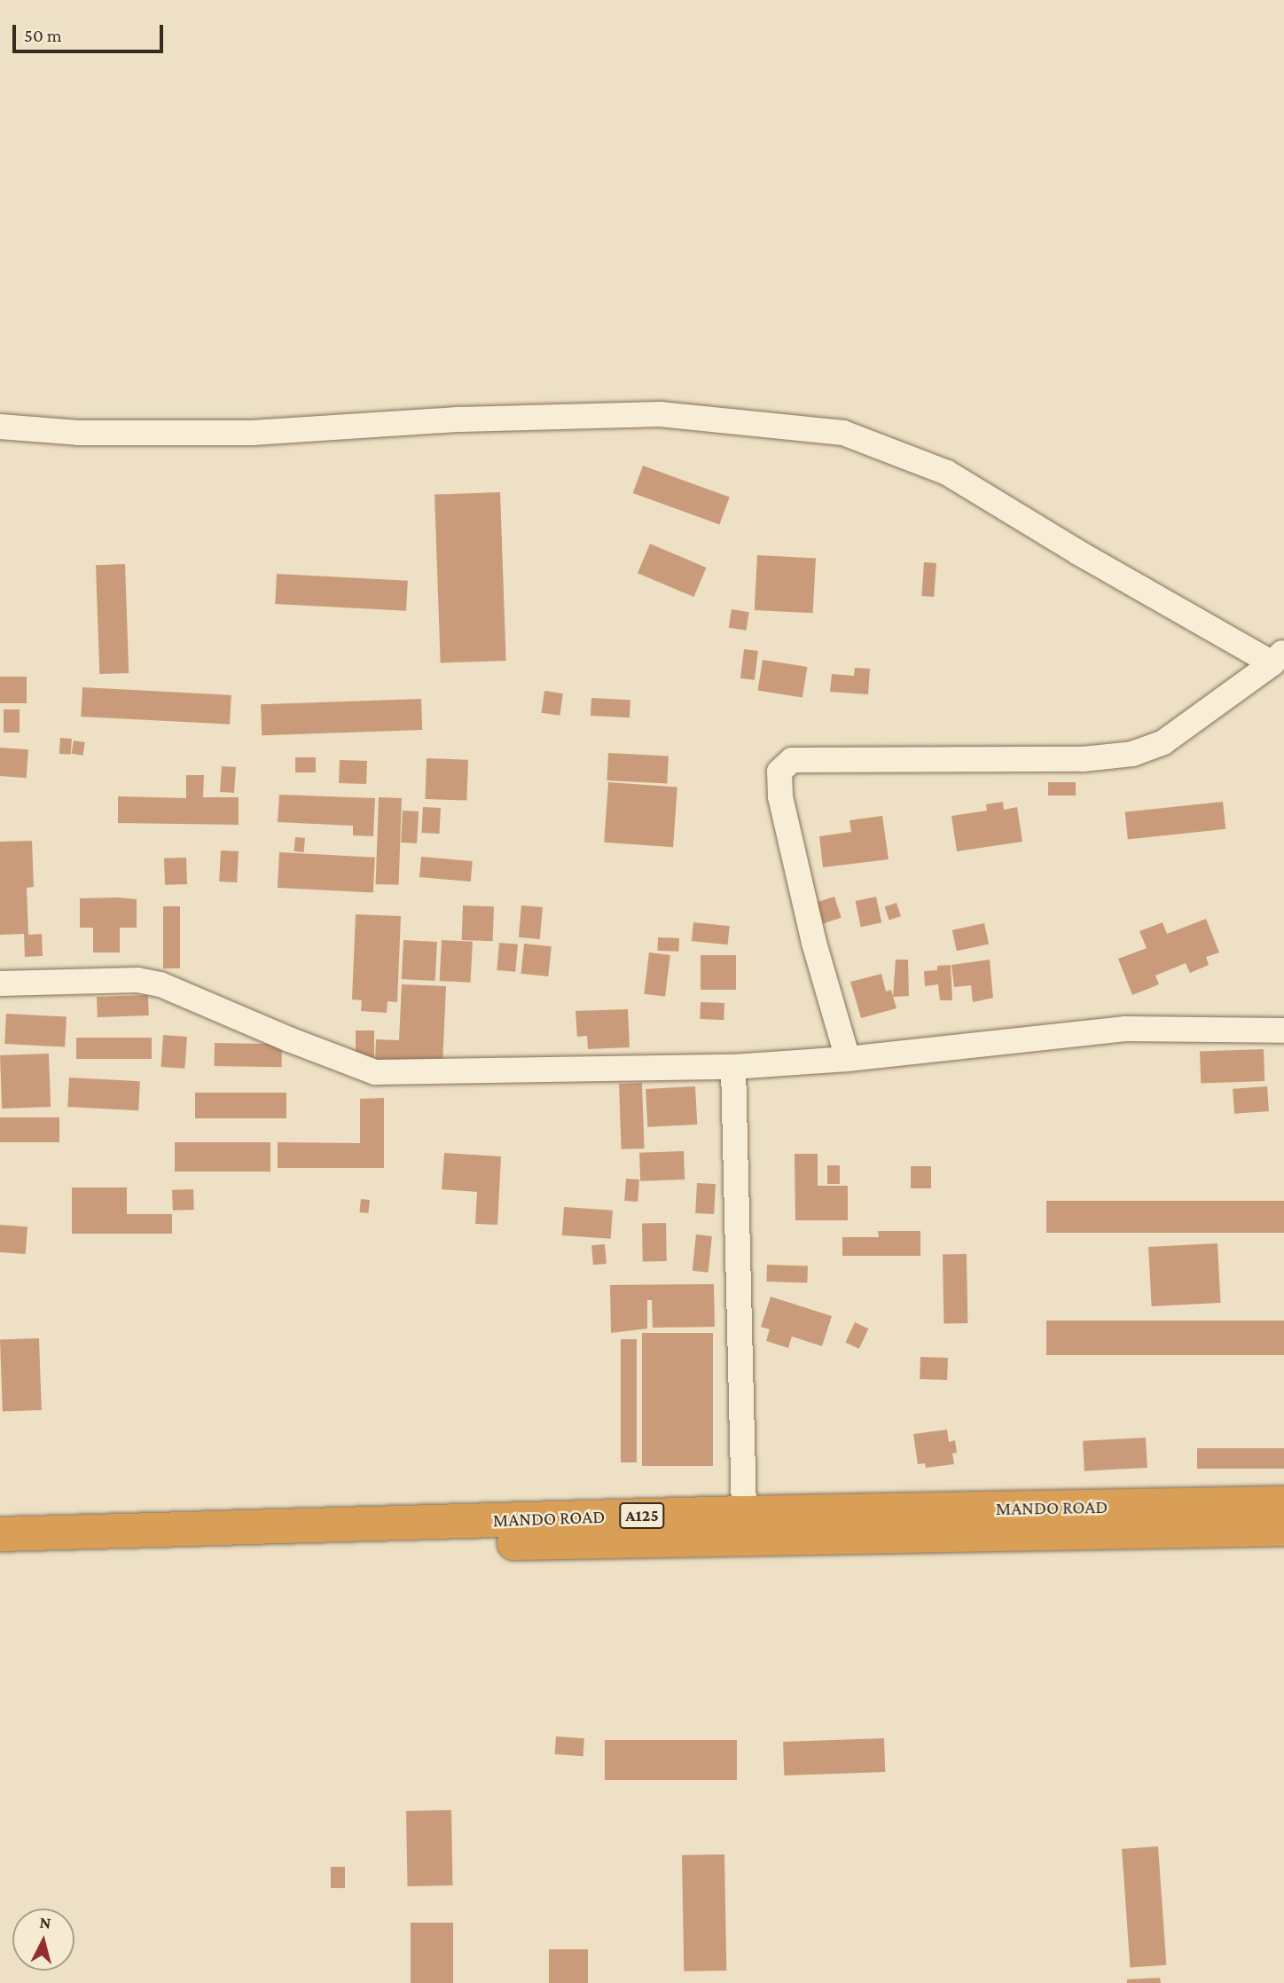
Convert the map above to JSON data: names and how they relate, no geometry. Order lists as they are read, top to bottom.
{
  "streets": {
    "highway": ["MANDO ROAD", "A125"]
  },
  "scale_bar": "50 m",
  "north": "top"
}
